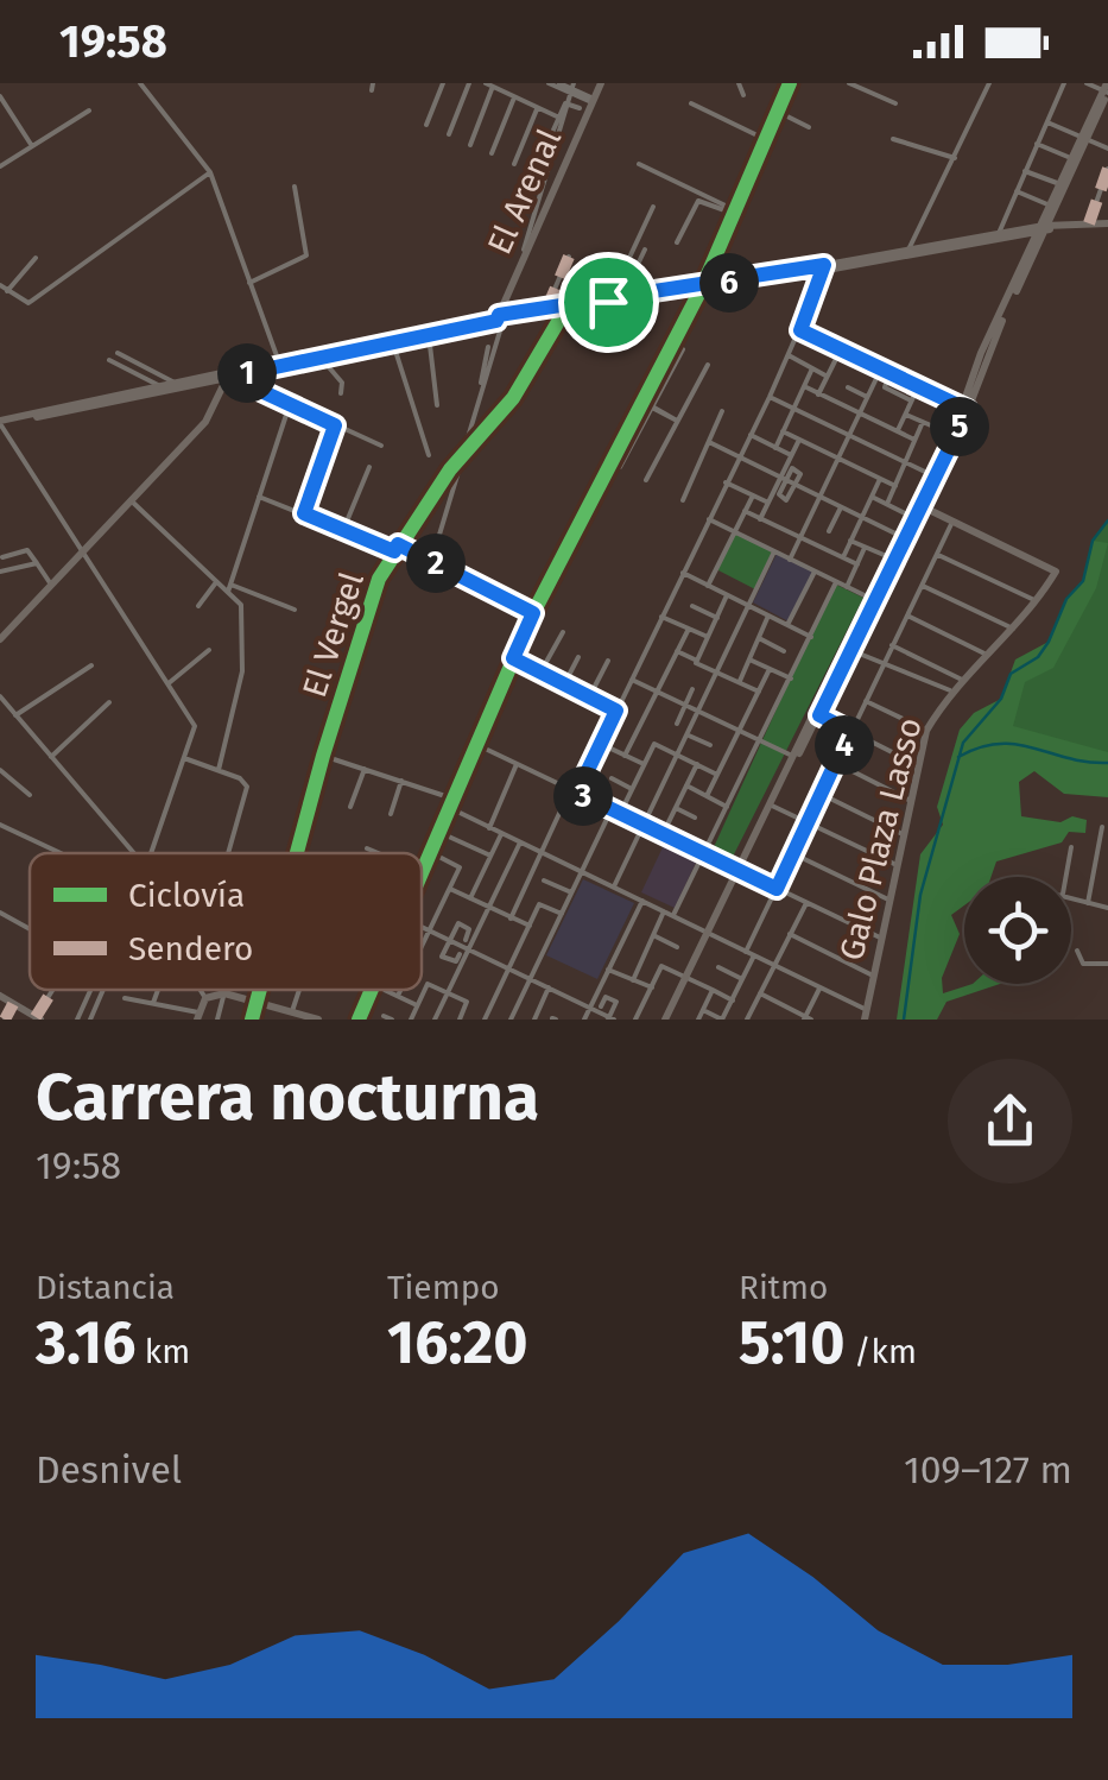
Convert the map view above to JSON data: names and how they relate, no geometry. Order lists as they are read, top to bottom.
{
  "streets": {
    "main road": ["El Arenal", "Galo Plaza Lasso"],
    "street": ["El Vergel"]
  },
  "legend": ["Ciclovía", "Sendero"],
  "page": {
    "status": "19:58",
    "pins": [
      "6",
      "1",
      "5",
      "2",
      "4",
      "3"
    ],
    "heading": ["Carrera nocturna", "19:58"],
    "stats": [
      ["Distancia", "3.16 km"],
      ["Tiempo", "16:20"],
      ["Ritmo", "5:10 /km"]
    ],
    "chart": ["Desnivel", "109–127 m"]
  }
}
